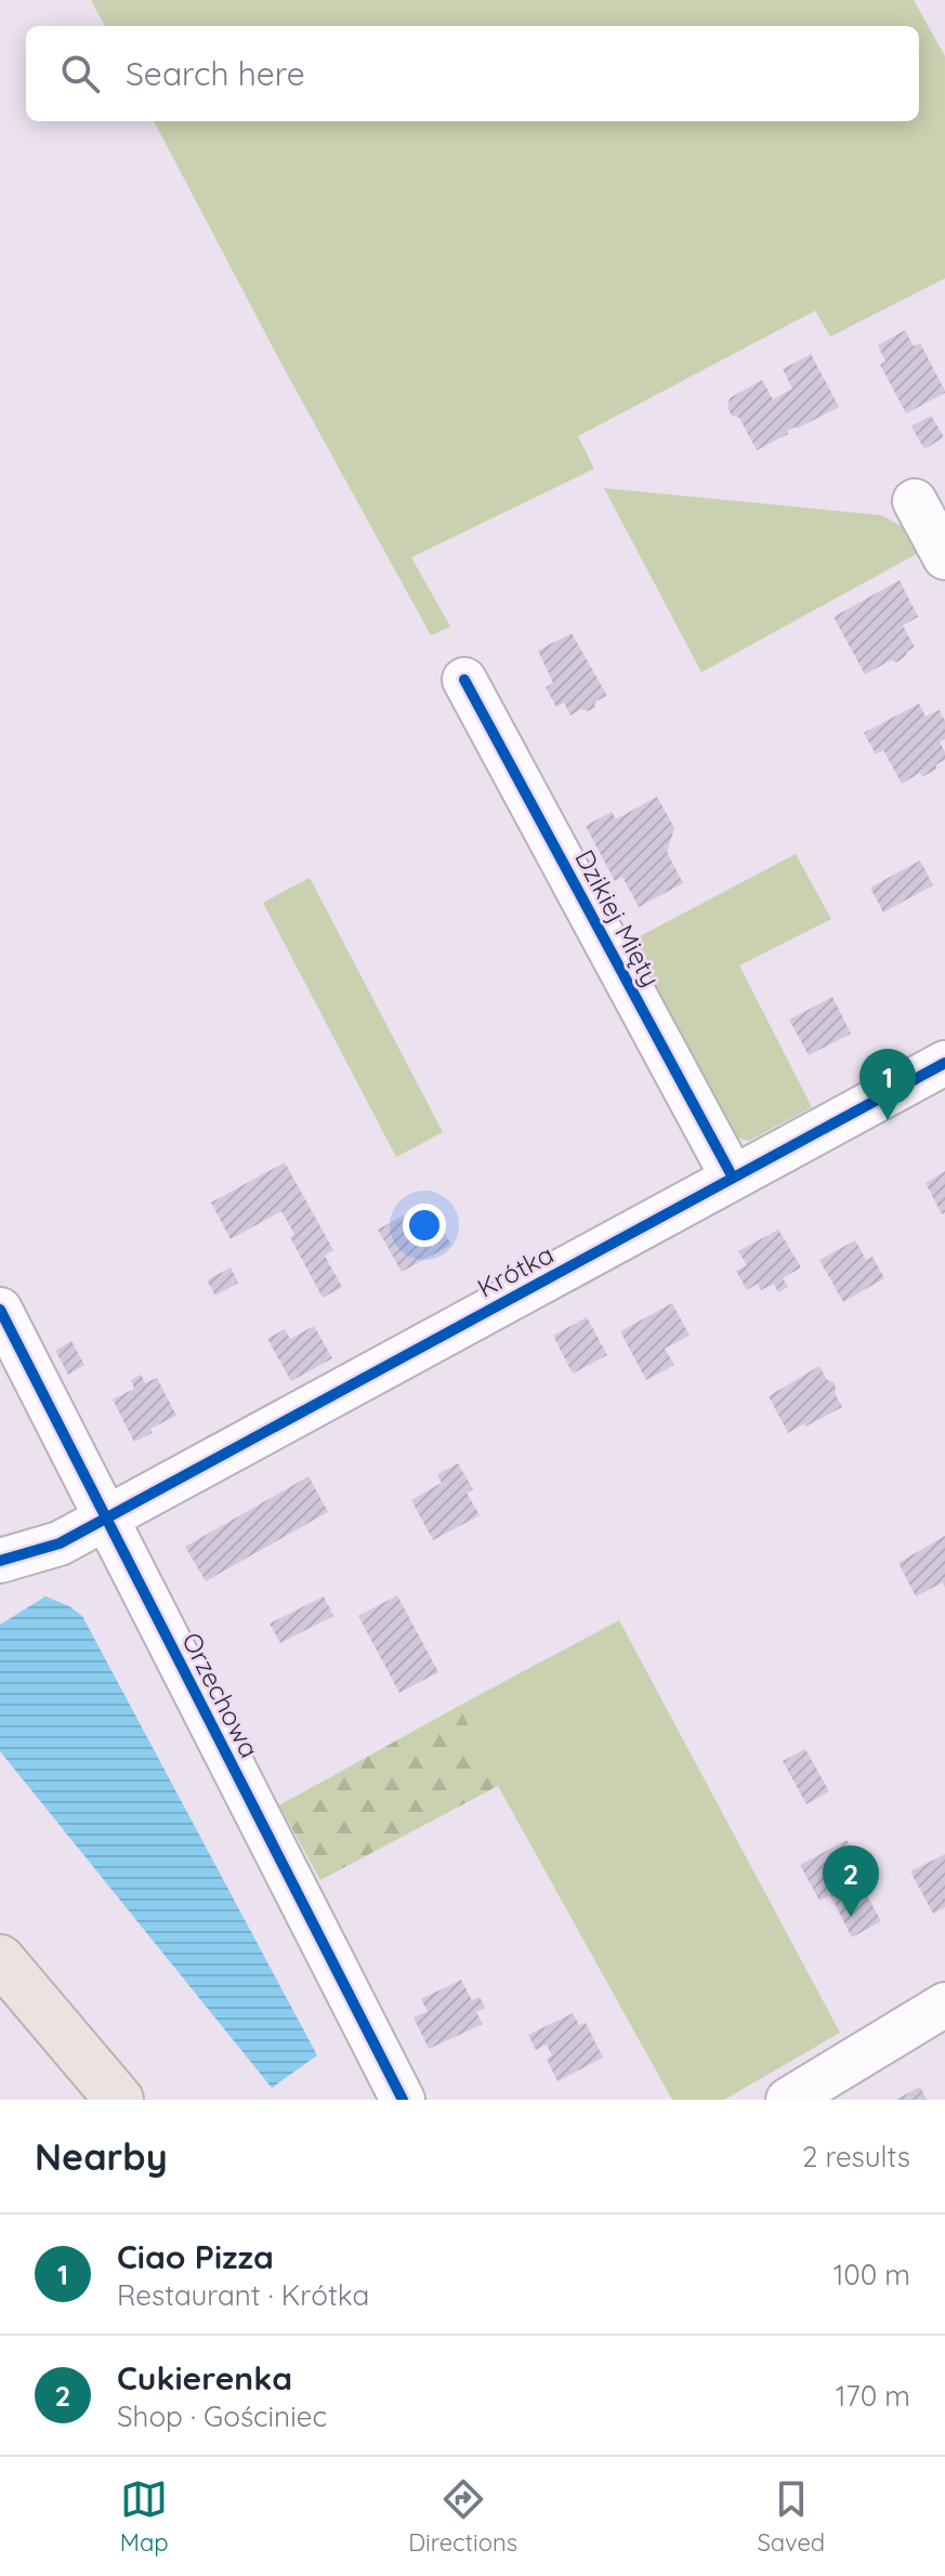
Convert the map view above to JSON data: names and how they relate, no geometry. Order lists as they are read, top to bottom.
{
  "streets": {
    "street": ["Dzikiej Mięty", "Krótka", "Orzechowa"]
  },
  "crossings": [
    ["Dzikiej Mięty", "Krótka"],
    ["Krótka", "Orzechowa"]
  ],
  "page": {
    "search": "Search here",
    "pins": ["1", "2"],
    "heading": ["Nearby", "2 results"],
    "list": [
      {
        "mark": "1",
        "name": "Ciao Pizza",
        "note": "Restaurant · Krótka",
        "value": "100 m"
      },
      {
        "mark": "2",
        "name": "Cukierenka",
        "note": "Shop · Gościniec",
        "value": "170 m"
      }
    ],
    "nav": ["Map", "Directions", "Saved"]
  }
}
